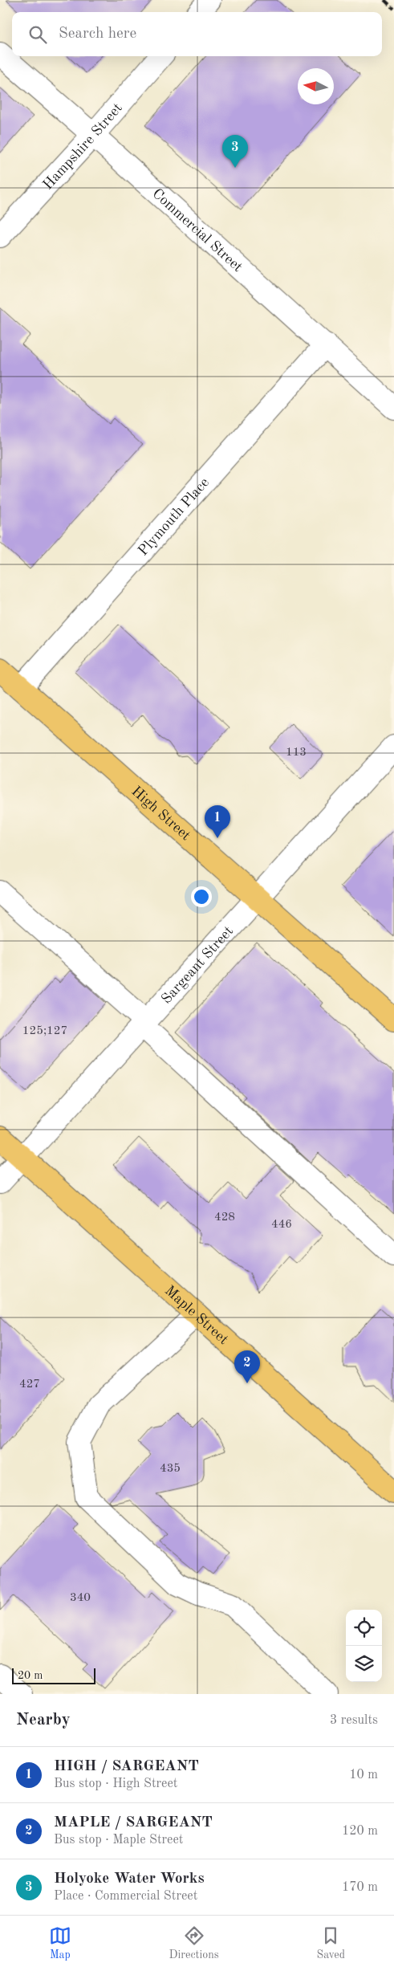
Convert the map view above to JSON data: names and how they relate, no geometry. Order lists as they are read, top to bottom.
{
  "streets": {
    "main road": ["High Street", "Maple Street"],
    "street": [
      "Hampshire Street",
      "Commercial Street",
      "Plymouth Place",
      "Sargeant Street"
    ]
  },
  "crossings": [
    ["Hampshire Street", "Commercial Street"],
    ["Commercial Street", "Plymouth Place"],
    ["Plymouth Place", "High Street"],
    ["High Street", "Sargeant Street"],
    ["Sargeant Street", "Maple Street"]
  ],
  "house_numbers": [
    "113",
    "125;127",
    "428",
    "446",
    "427",
    "435",
    "340"
  ],
  "scale_bar": "20 m",
  "north": "left",
  "page": {
    "search": "Search here",
    "pins": ["3", "1", "2"],
    "scale": "20 m",
    "heading": ["Nearby", "3 results"],
    "list": [
      {
        "mark": "1",
        "name": "HIGH / SARGEANT",
        "note": "Bus stop · High Street",
        "value": "10 m"
      },
      {
        "mark": "2",
        "name": "MAPLE / SARGEANT",
        "note": "Bus stop · Maple Street",
        "value": "120 m"
      },
      {
        "mark": "3",
        "name": "Holyoke Water Works",
        "note": "Place · Commercial Street",
        "value": "170 m"
      }
    ],
    "nav": ["Map", "Directions", "Saved"]
  }
}
